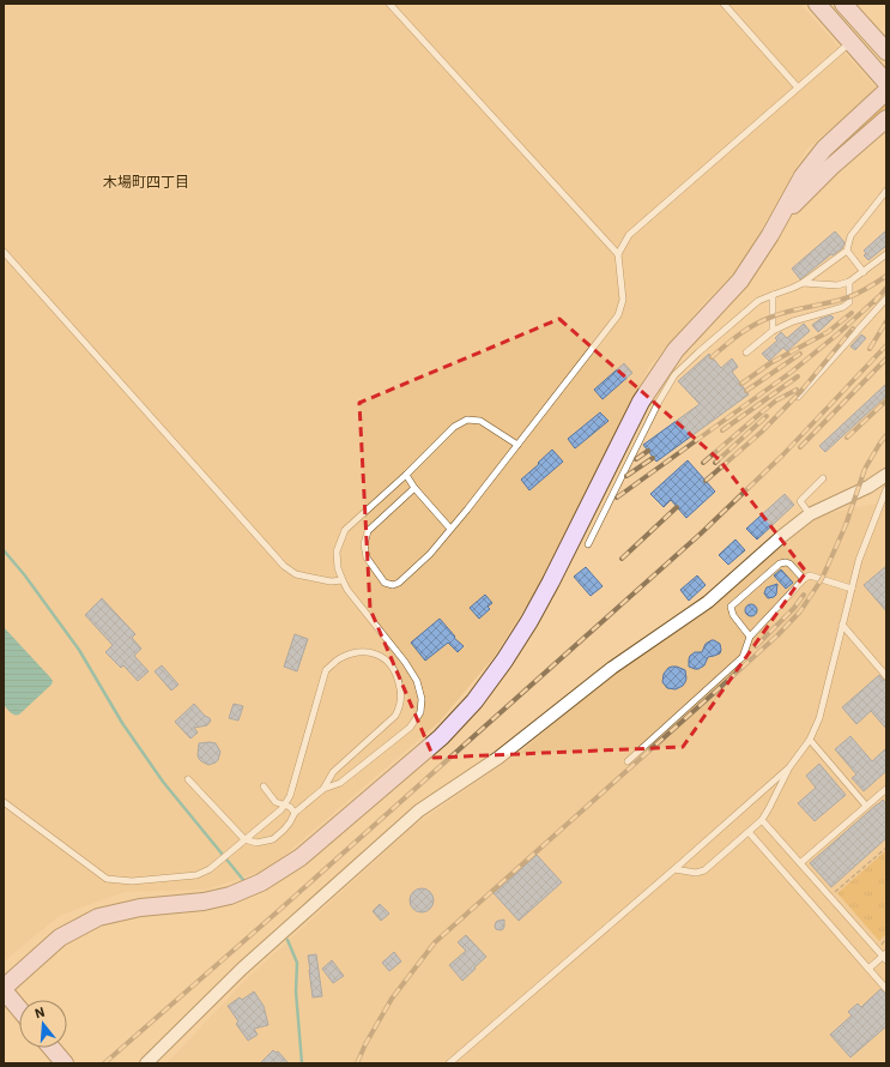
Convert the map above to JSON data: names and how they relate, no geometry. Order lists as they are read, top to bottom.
{
  "districts": ["木場町四丁目"],
  "north": "top"
}
